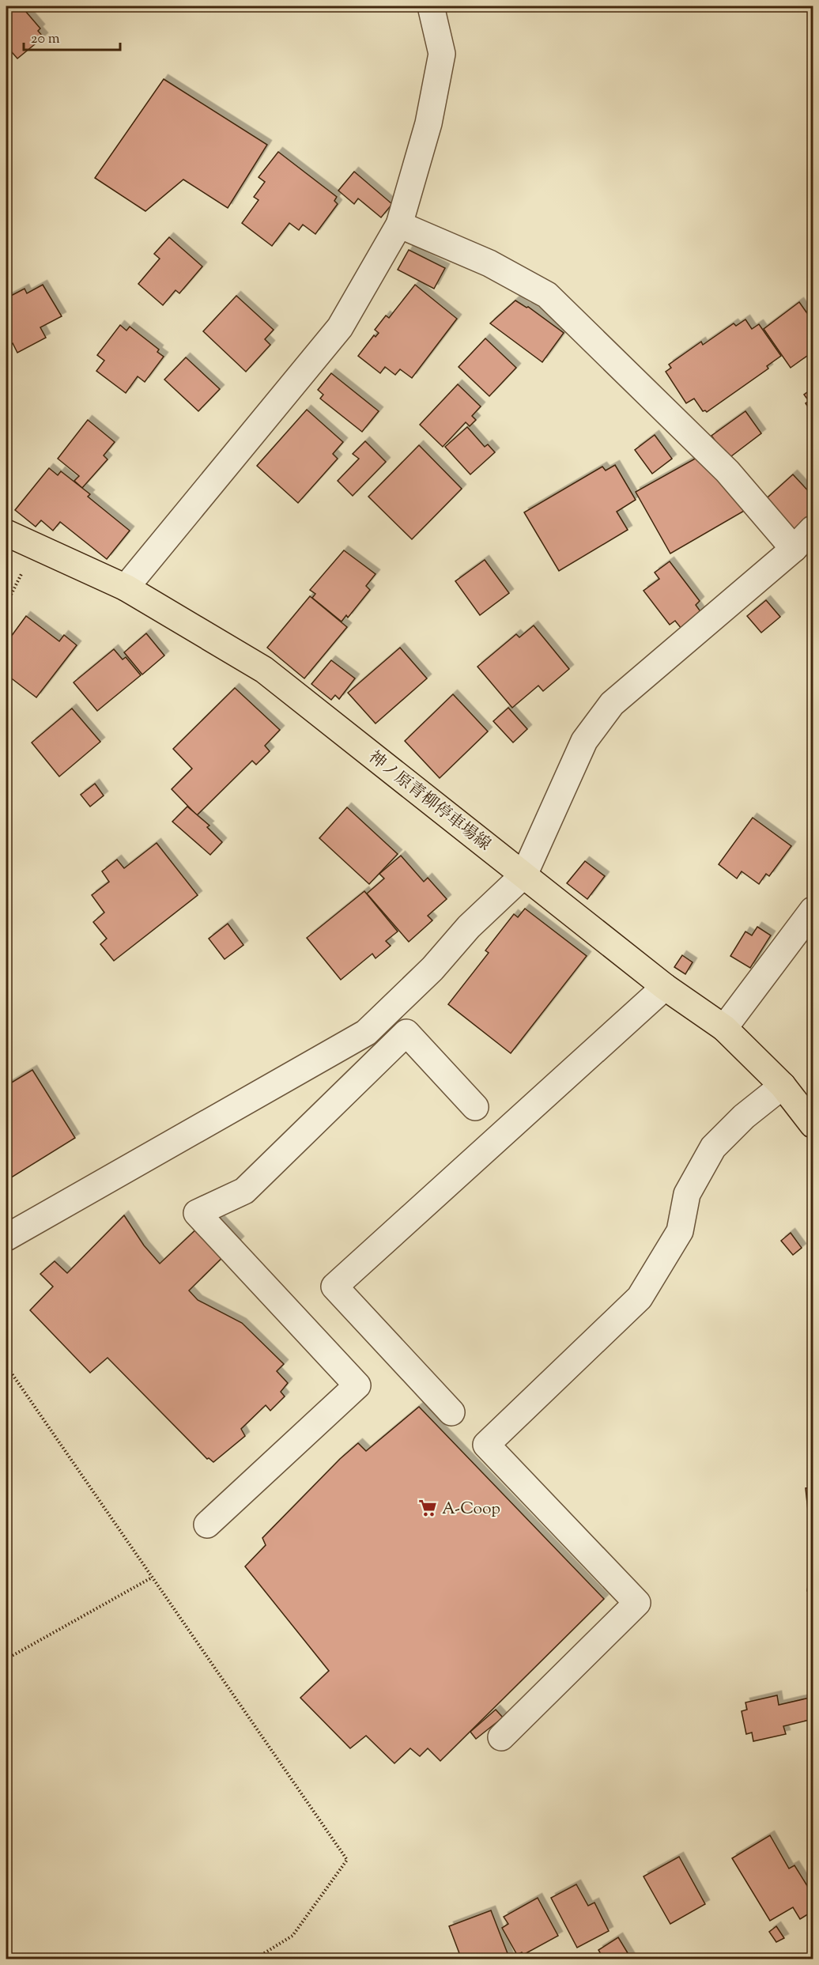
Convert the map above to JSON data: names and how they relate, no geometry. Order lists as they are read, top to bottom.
{
  "streets": {
    "main road": ["神ノ原青柳停車場線"]
  },
  "places": {
    "supermarket": ["A-Coop"]
  },
  "scale_bar": "20 m"
}
